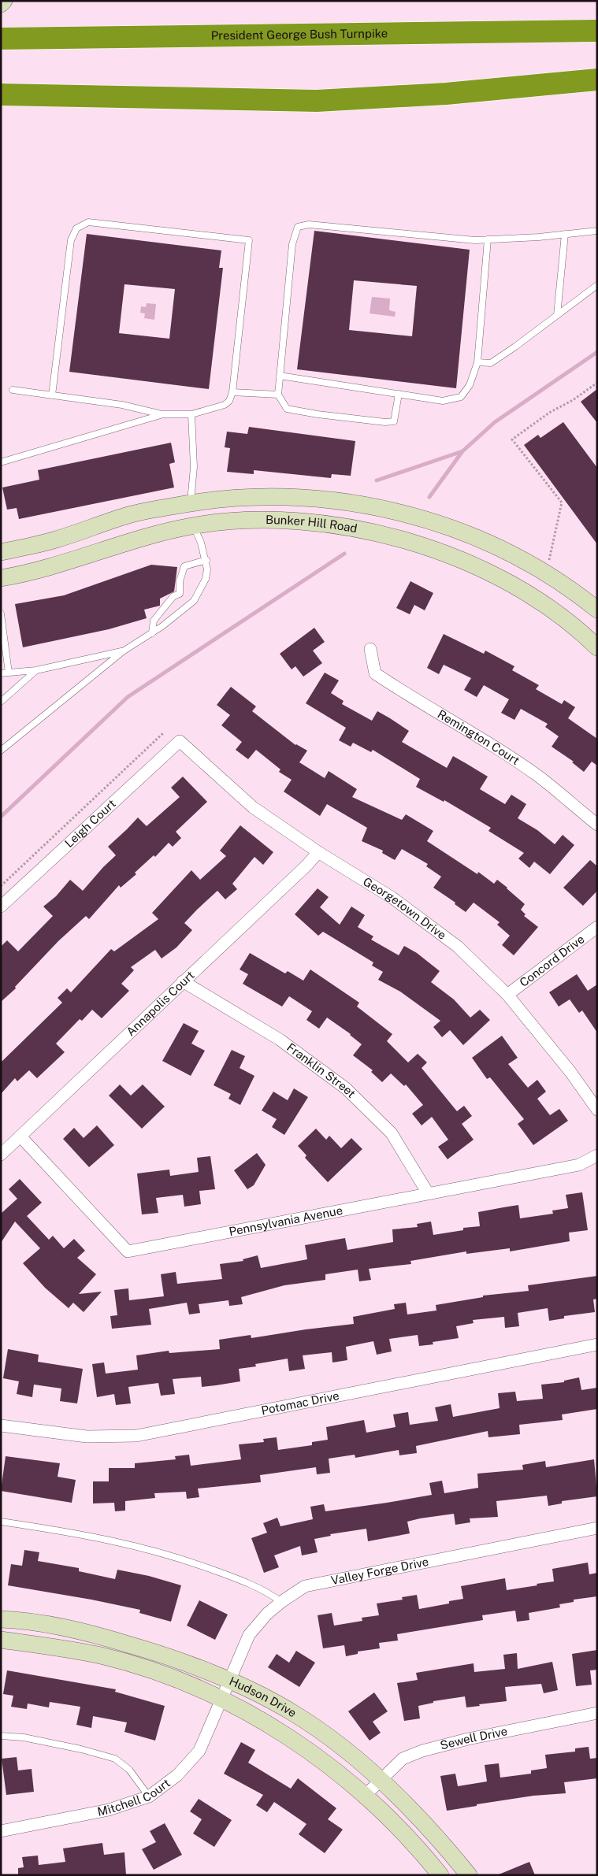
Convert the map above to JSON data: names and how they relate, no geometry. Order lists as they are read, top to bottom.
{
  "streets": {
    "highway": ["President George Bush Turnpike"],
    "main road": ["Bunker Hill Road", "Hudson Drive"],
    "street": [
      "Remington Court",
      "Leigh Court",
      "Georgetown Drive",
      "Concord Drive",
      "Annapolis Court",
      "Franklin Street",
      "Pennsylvania Avenue",
      "Potomac Drive",
      "Valley Forge Drive",
      "Sewell Drive",
      "Mitchell Court"
    ]
  },
  "crossings": [
    ["Leigh Court", "Georgetown Drive"],
    ["Georgetown Drive", "Concord Drive"],
    ["Georgetown Drive", "Annapolis Court"],
    ["Annapolis Court", "Franklin Street"],
    ["Annapolis Court", "Pennsylvania Avenue"],
    ["Franklin Street", "Pennsylvania Avenue"],
    ["Valley Forge Drive", "Hudson Drive"],
    ["Valley Forge Drive", "Mitchell Court"],
    ["Hudson Drive", "Sewell Drive"],
    ["Hudson Drive", "Mitchell Court"]
  ]
}
